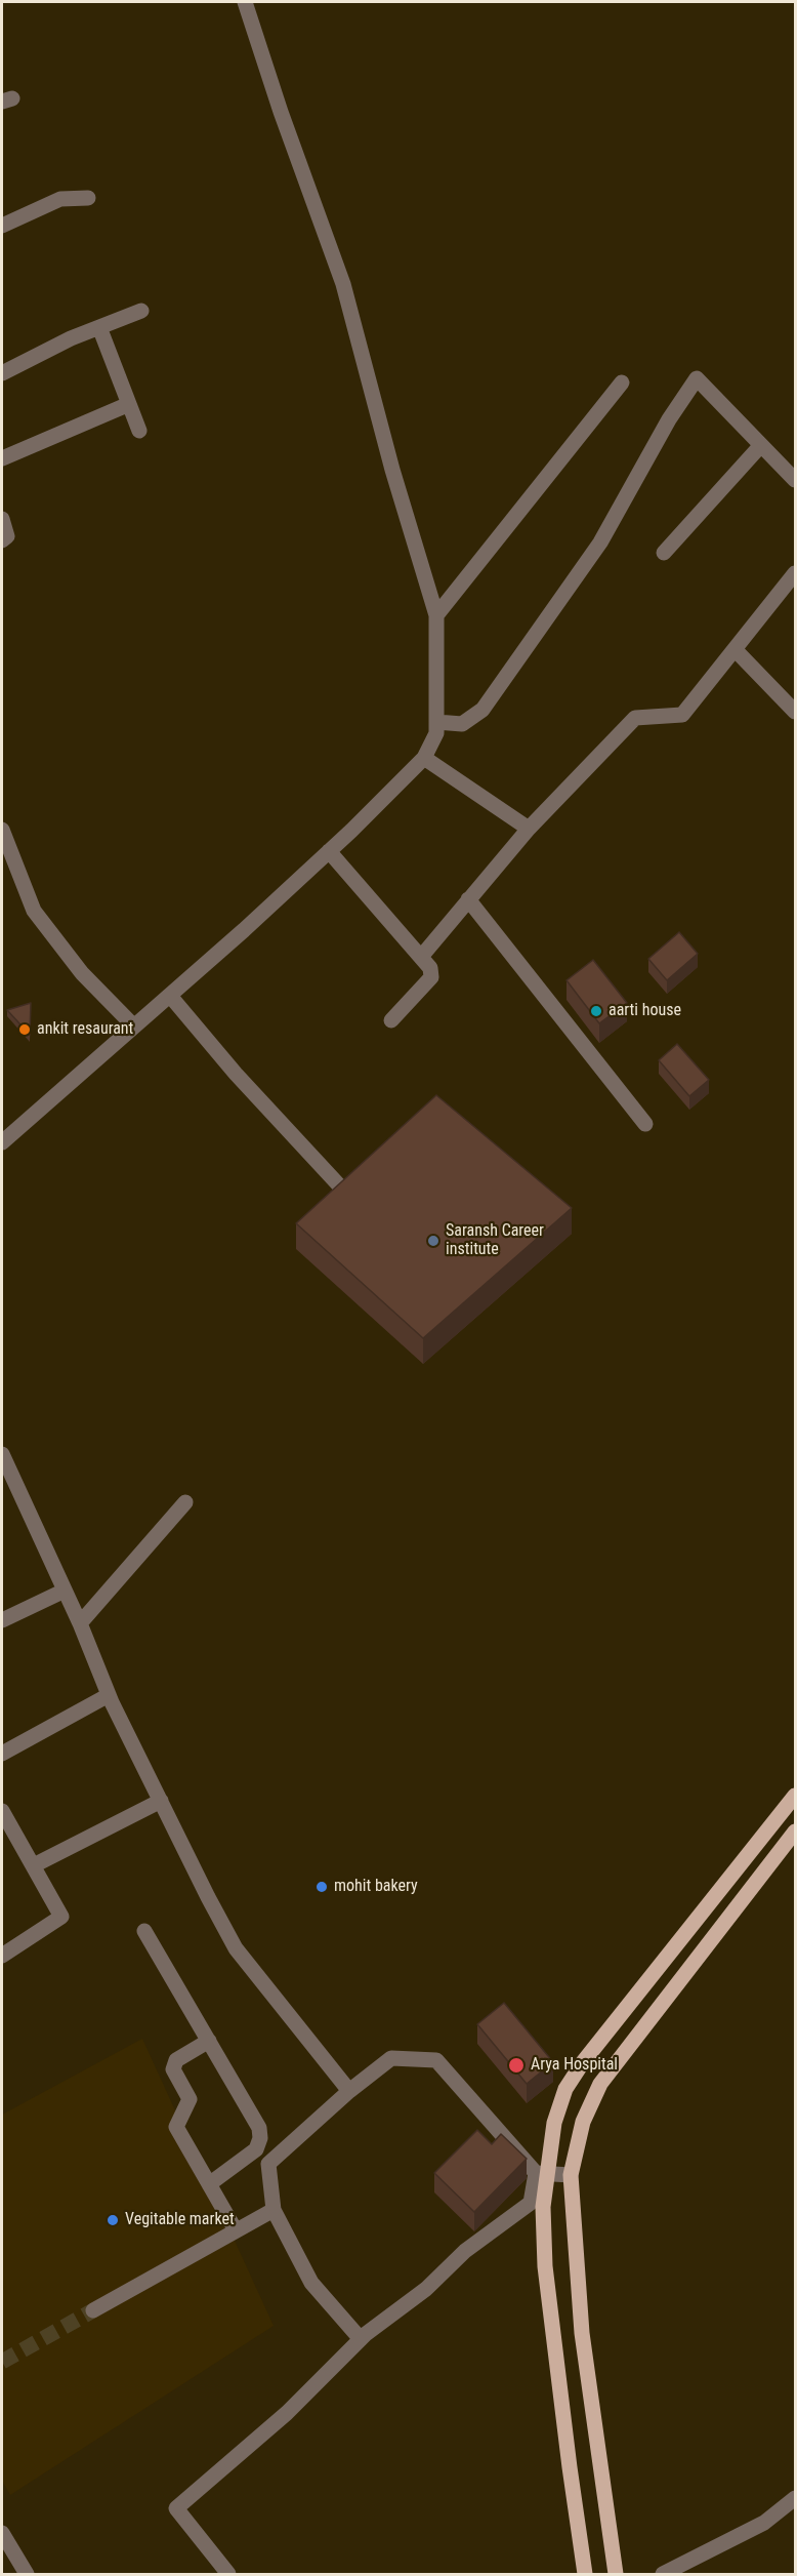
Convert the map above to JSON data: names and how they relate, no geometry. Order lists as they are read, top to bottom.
{
  "places": [
    "aarti house",
    "ankit resaurant",
    "Saransh Career institute",
    "mohit bakery",
    "Arya Hospital",
    "Vegitable market"
  ]
}
